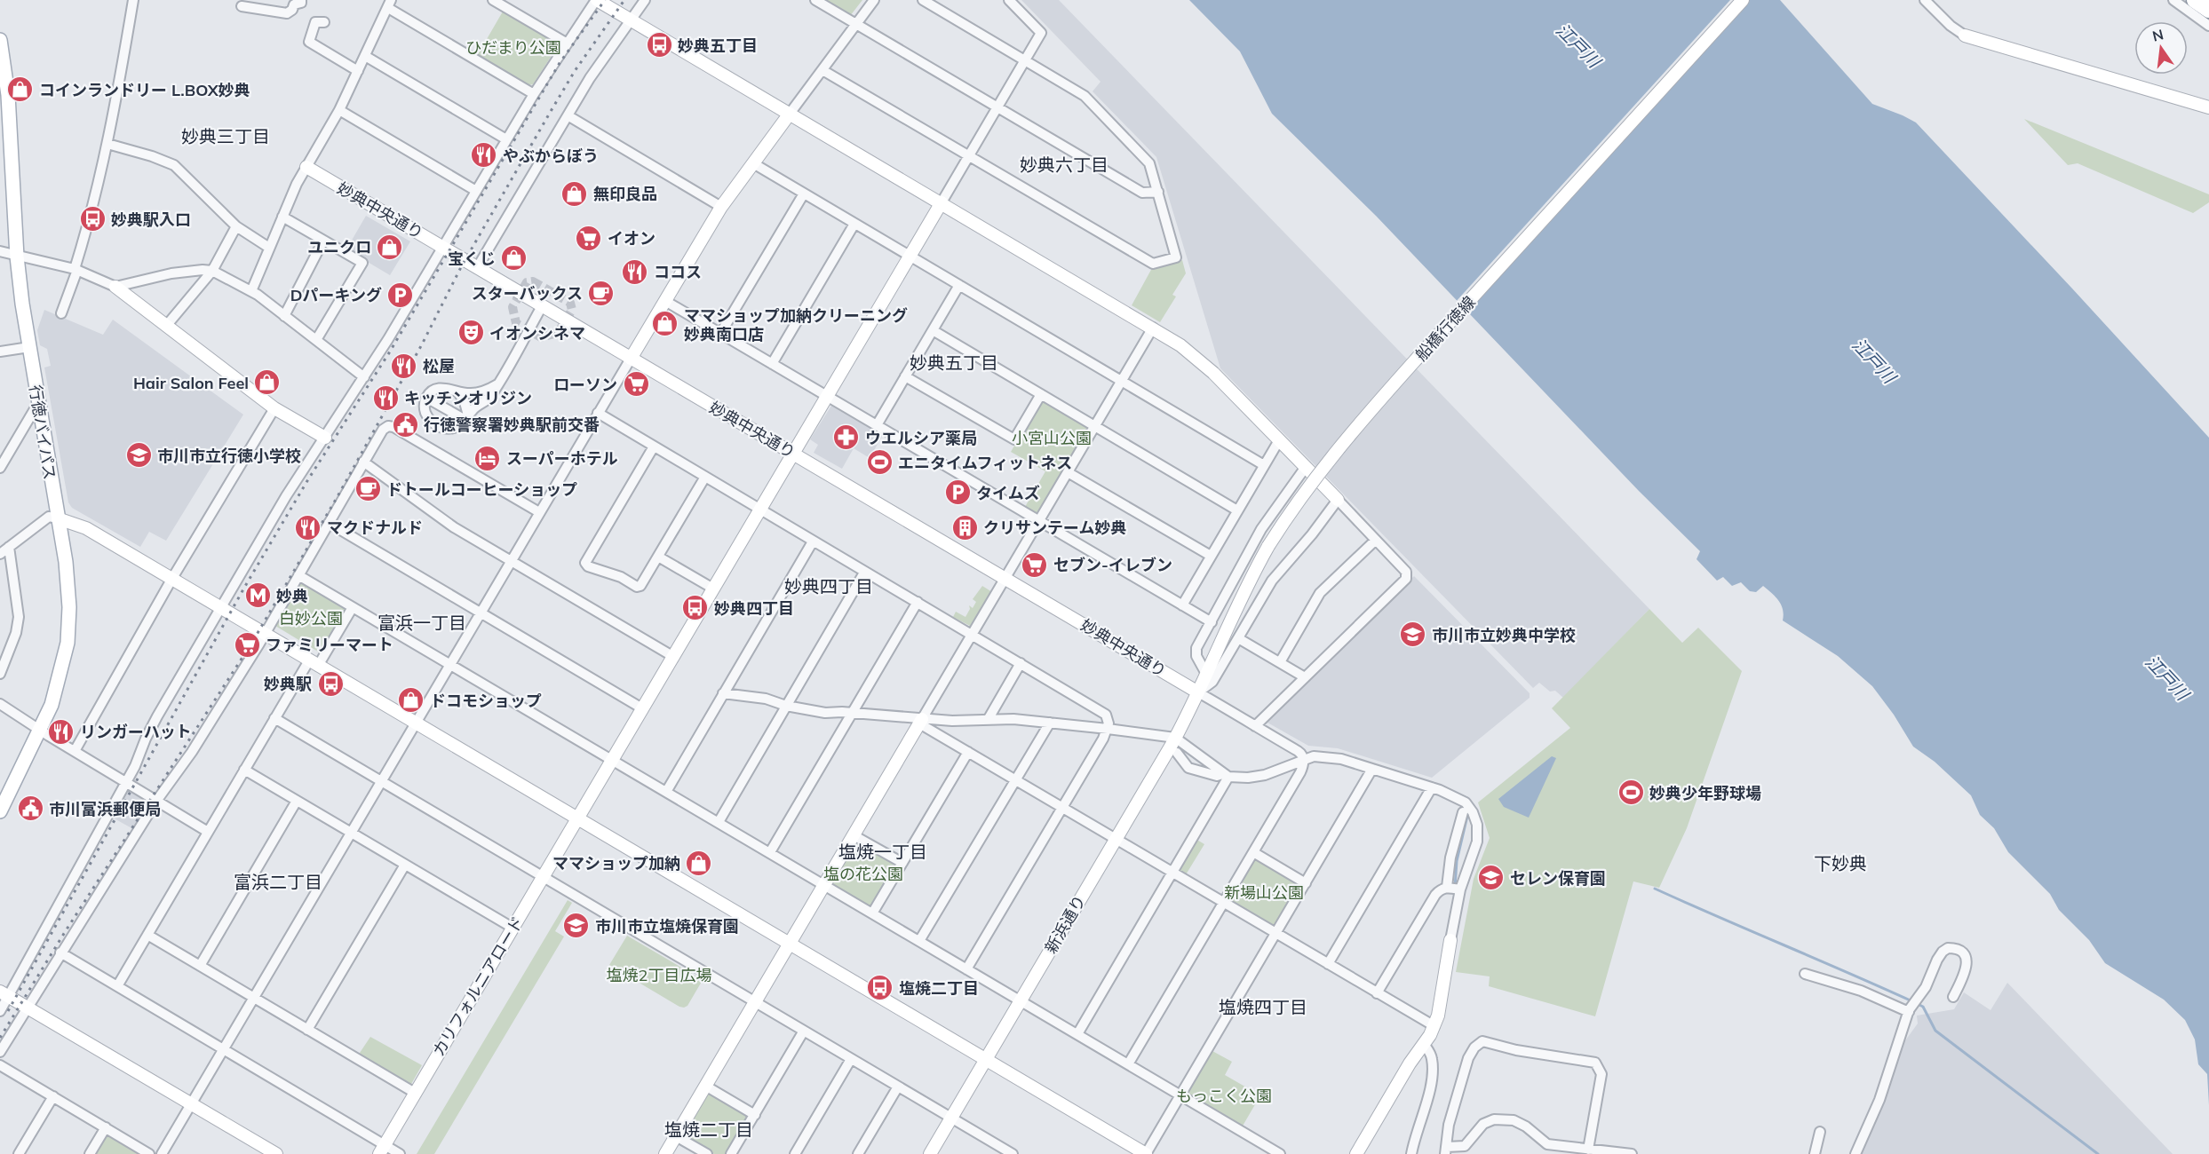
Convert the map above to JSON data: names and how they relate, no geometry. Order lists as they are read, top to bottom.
{
  "streets": {
    "main road": ["行徳バイパス"],
    "street": [
      "妙典中央通り",
      "船橋行徳線",
      "新浜通り",
      "カリフォルニアロード"
    ]
  },
  "crossings": [
    ["妙典中央通り", "船橋行徳線"],
    ["妙典中央通り", "新浜通り"],
    ["妙典中央通り", "カリフォルニアロード"],
    ["船橋行徳線", "新浜通り"]
  ],
  "districts": [
    "妙典三丁目",
    "妙典六丁目",
    "妙典五丁目",
    "妙典四丁目",
    "富浜一丁目",
    "塩焼一丁目",
    "下妙典",
    "富浜二丁目",
    "塩焼四丁目",
    "塩焼二丁目"
  ],
  "water": ["江戸川"],
  "parks": [
    "ひだまり公園",
    "小宮山公園",
    "白妙公園",
    "塩の花公園",
    "新場山公園",
    "塩焼2丁目広場",
    "もっこく公園"
  ],
  "places": {
    "bus stop": [
      "妙典五丁目",
      "妙典駅入口",
      "妙典四丁目",
      "妙典駅",
      "塩焼二丁目"
    ],
    "shop": [
      "コインランドリー L.BOX妙典",
      "無印良品",
      "ユニクロ",
      "宝くじ",
      "ママショップ加納クリーニング 妙典南口店",
      "Hair Salon Feel",
      "ドコモショップ",
      "ママショップ加納"
    ],
    "restaurant": [
      "やぶからぼう",
      "ココス",
      "松屋",
      "キッチンオリジン",
      "マクドナルド",
      "リンガーハット"
    ],
    "supermarket": [
      "イオン",
      "ローソン",
      "セブン-イレブン",
      "ファミリーマート"
    ],
    "cafe": ["スターバックス", "ドトールコーヒーショップ"],
    "parking": ["Dパーキング", "タイムズ"],
    "theatre": ["イオンシネマ"],
    "public building": ["行徳警察署妙典駅前交番", "市川富浜郵便局"],
    "pharmacy": ["ウエルシア薬局"],
    "school or university": [
      "市川市立行徳小学校",
      "市川市立妙典中学校",
      "セレン保育園",
      "市川市立塩焼保育園"
    ],
    "hotel": ["スーパーホテル"],
    "sports": ["エニタイムフィットネス", "妙典少年野球場"],
    "building": ["クリサンテーム妙典"],
    "metro station": ["妙典"]
  },
  "north": "top"
}
